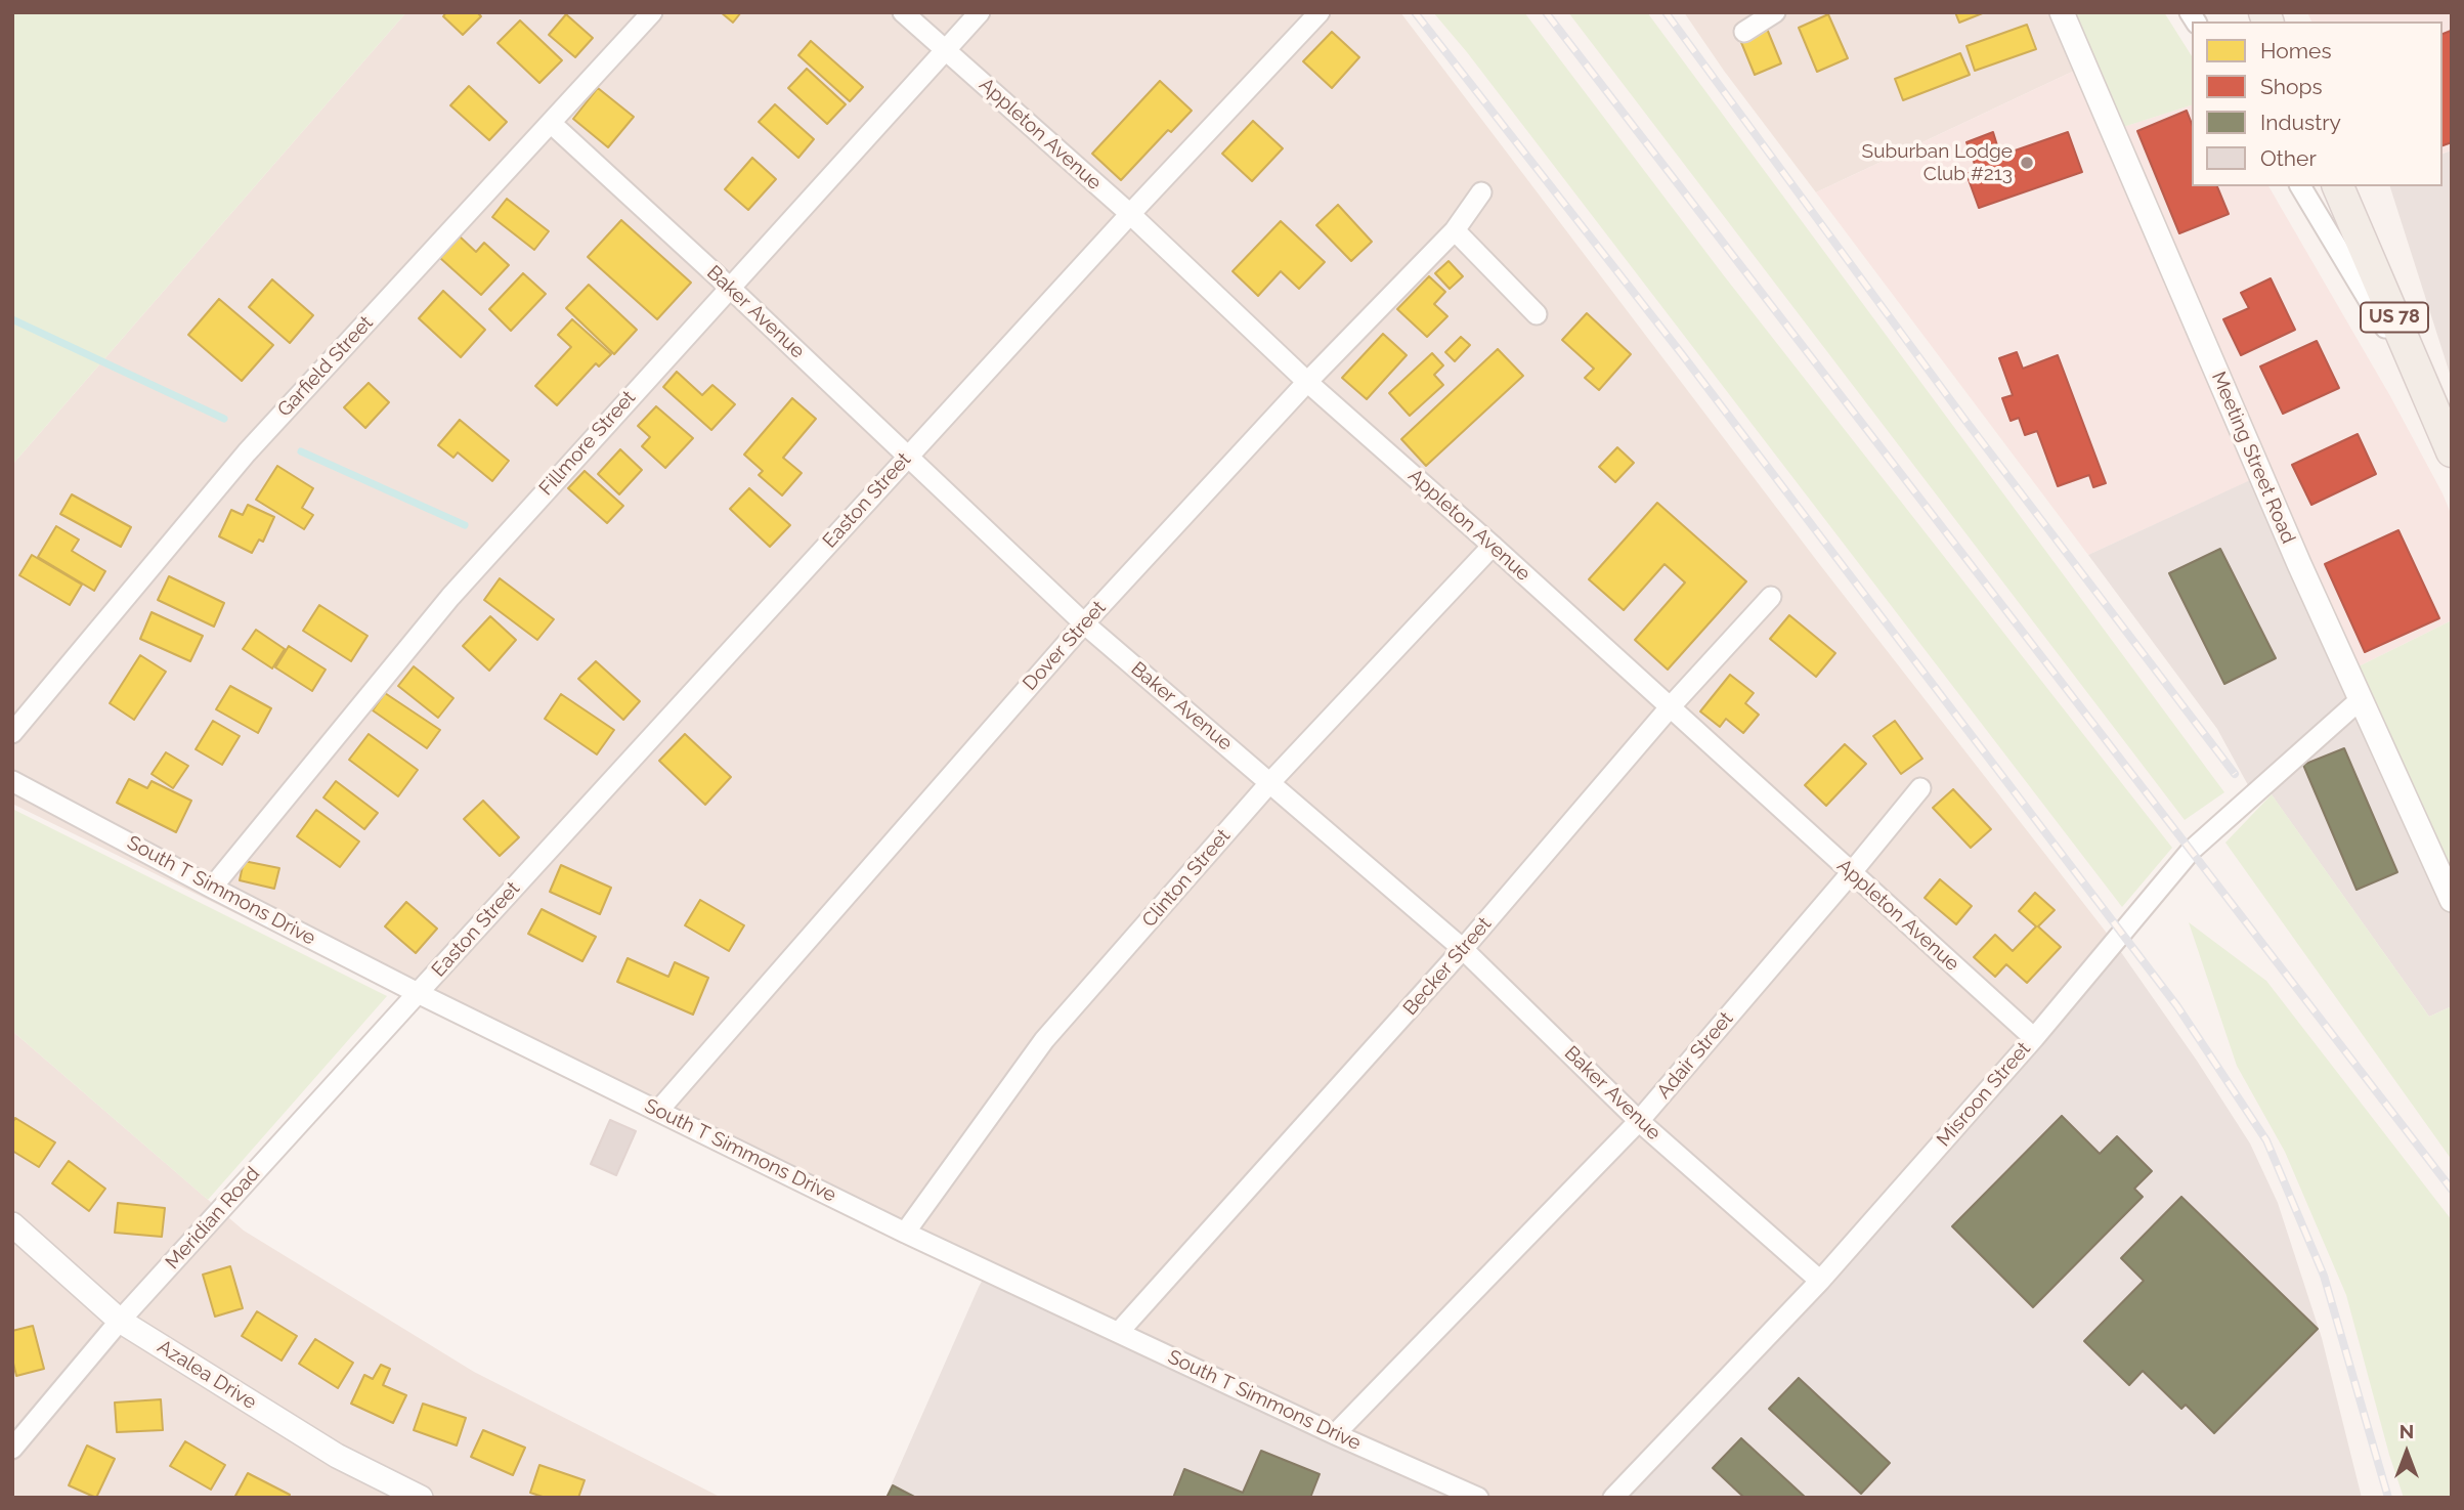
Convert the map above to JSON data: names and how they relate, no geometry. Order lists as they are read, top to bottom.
{
  "streets": {
    "main road": ["US 78"],
    "street": [
      "Appleton Avenue",
      "Baker Avenue",
      "Garfield Street",
      "Fillmore Street",
      "Meeting Street Road",
      "Easton Street",
      "Dover Street",
      "Clinton Street",
      "South T Simmons Drive",
      "Becker Street",
      "Adair Street",
      "Misroon Street",
      "Meridian Road",
      "Azalea Drive"
    ]
  },
  "crossings": [
    ["Appleton Avenue", "Fillmore Street"],
    ["Appleton Avenue", "Easton Street"],
    ["Appleton Avenue", "Dover Street"],
    ["Appleton Avenue", "Clinton Street"],
    ["Appleton Avenue", "Becker Street"],
    ["Appleton Avenue", "Adair Street"],
    ["Appleton Avenue", "Misroon Street"],
    ["Baker Avenue", "Garfield Street"],
    ["Baker Avenue", "Fillmore Street"],
    ["Baker Avenue", "Easton Street"],
    ["Baker Avenue", "Dover Street"],
    ["Baker Avenue", "Clinton Street"],
    ["Baker Avenue", "Becker Street"],
    ["Baker Avenue", "Adair Street"],
    ["Baker Avenue", "Misroon Street"],
    ["Fillmore Street", "South T Simmons Drive"],
    ["Meeting Street Road", "Misroon Street"],
    ["Easton Street", "South T Simmons Drive"],
    ["Easton Street", "Meridian Road"],
    ["Dover Street", "South T Simmons Drive"],
    ["Clinton Street", "South T Simmons Drive"],
    ["South T Simmons Drive", "Becker Street"],
    ["South T Simmons Drive", "Adair Street"],
    ["South T Simmons Drive", "Meridian Road"],
    ["Meridian Road", "Azalea Drive"]
  ],
  "places": ["Suburban Lodge Club #213"],
  "legend": [
    "Homes",
    "Shops",
    "Industry",
    "Other"
  ],
  "north": "top"
}
